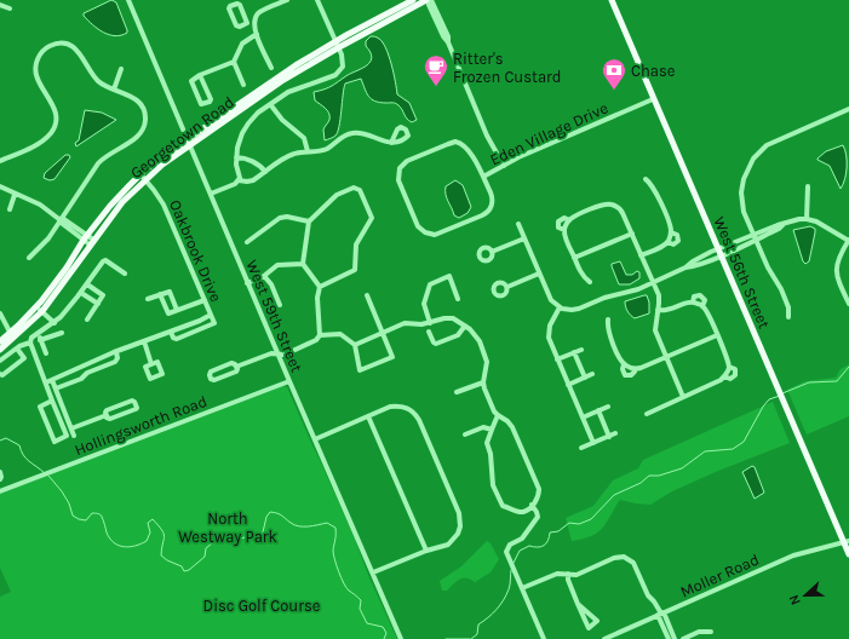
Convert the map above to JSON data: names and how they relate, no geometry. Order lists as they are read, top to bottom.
{
  "streets": {
    "main road": ["Georgetown Road", "West 56th Street"],
    "street": [
      "Eden Village Drive",
      "Oakbrook Drive",
      "West 59th Street",
      "Hollingsworth Road",
      "Moller Road"
    ]
  },
  "crossings": [
    ["Eden Village Drive", "West 56th Street"],
    ["Georgetown Road", "Oakbrook Drive"],
    ["Georgetown Road", "West 59th Street"],
    ["West 56th Street", "Moller Road"],
    ["West 59th Street", "Hollingsworth Road"]
  ],
  "parks": ["North Westway Park", "Disc Golf Course"],
  "places": {
    "cafe": ["Ritter's Frozen Custard"],
    "bank": ["Chase"]
  },
  "north": "left"
}
